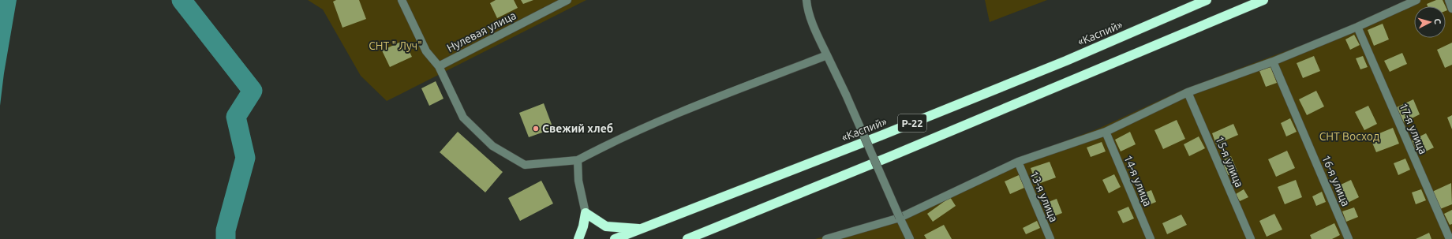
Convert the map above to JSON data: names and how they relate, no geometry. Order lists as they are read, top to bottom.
{
  "streets": {
    "highway": ["«Каспий»", "Р-22"],
    "street": [
      "Нулевая улица",
      "17-я улица",
      "15-я улица",
      "14-я улица",
      "16-я улица",
      "13-я улица"
    ]
  },
  "parks": ["СНТ \" Луч\"", "СНТ Восход"],
  "places": ["Свежий хлеб"],
  "north": "right"
}
